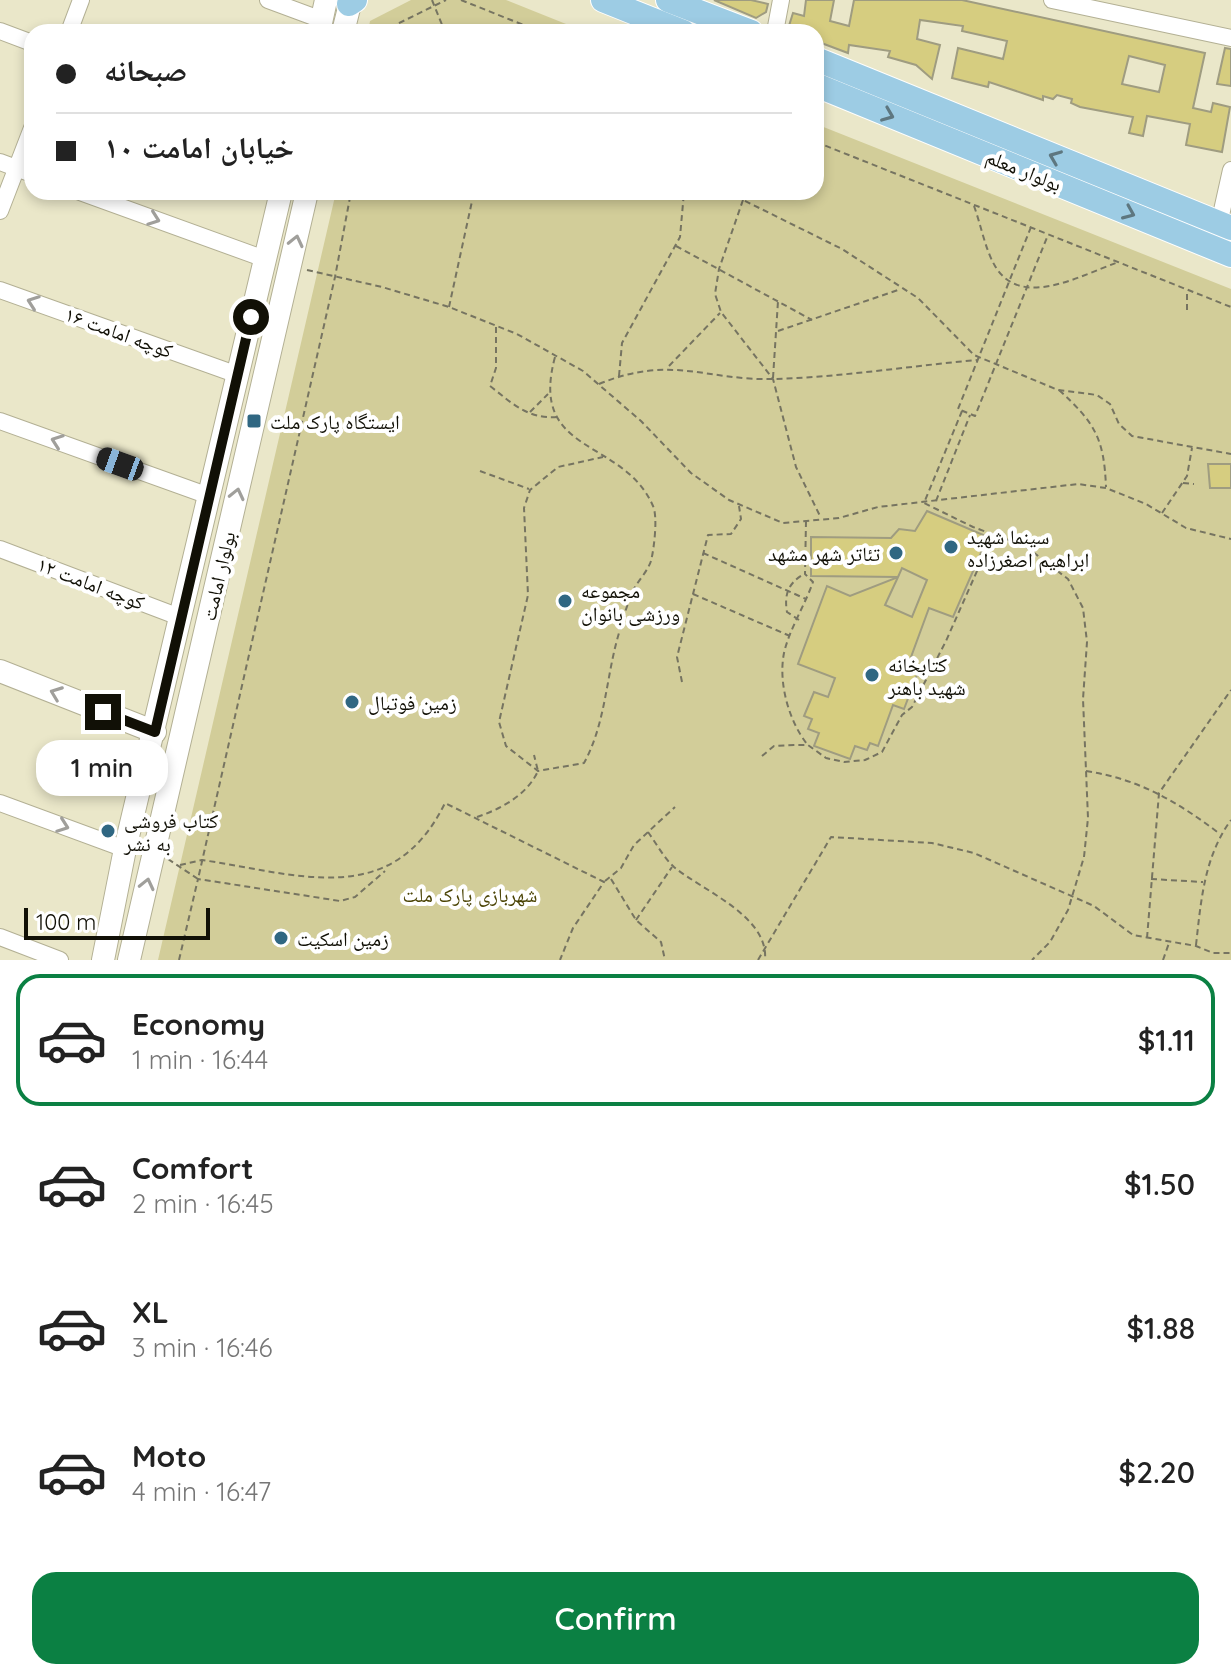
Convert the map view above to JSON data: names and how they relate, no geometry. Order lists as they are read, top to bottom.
{
  "streets": {
    "main road": ["بولوار معلم", "بولوار امامت"],
    "street": ["کوچه امامت ۱۶", "کوچه امامت ۱۲"]
  },
  "crossings": [
    ["کوچه امامت ۱۶", "بولوار امامت"],
    ["بولوار امامت", "کوچه امامت ۱۲"]
  ],
  "parks": ["شهربازی پارک ملت"],
  "places": {
    "transit": ["ایستگاه پارک ملت"],
    "other": [
      "سینما شهید ابراهیم اصغرزاده",
      "تئاتر شهر مشهد",
      "مجموعه ورزشی بانوان",
      "کتابخانه شهید باهنر",
      "زمین فوتبال",
      "کتاب فروشی به نشر",
      "زمین اسکیت"
    ]
  },
  "scale_bar": "100 m",
  "page": {
    "banner": ["صبحانه", "خیابان امامت ۱۰"],
    "bubble": "1 min",
    "scale": "100 m",
    "list": [
      {
        "name": "Economy",
        "note": "1 min · 16:44",
        "value": "$1.11"
      },
      {
        "name": "Comfort",
        "note": "2 min · 16:45",
        "value": "$1.50"
      },
      {
        "name": "XL",
        "note": "3 min · 16:46",
        "value": "$1.88"
      },
      {
        "name": "Moto",
        "note": "4 min · 16:47",
        "value": "$2.20"
      }
    ],
    "buttons": "Confirm"
  }
}
